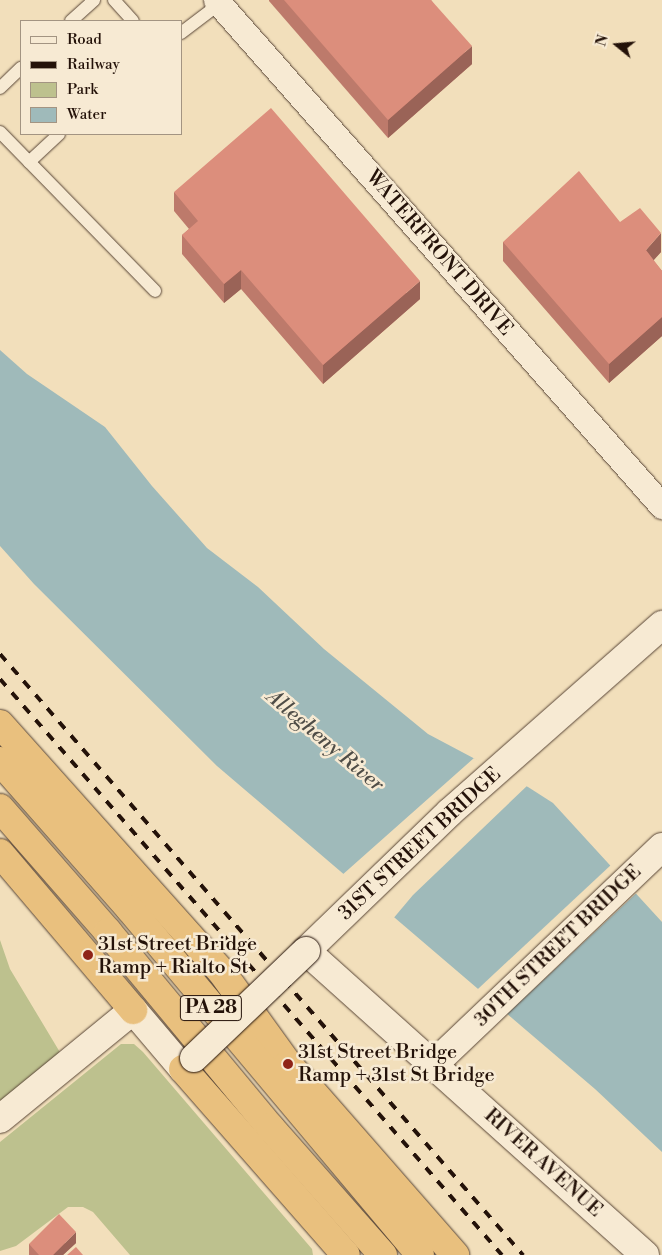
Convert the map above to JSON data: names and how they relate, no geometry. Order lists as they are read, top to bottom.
{
  "streets": {
    "highway": ["PA 28"],
    "street": [
      "WATERFRONT DRIVE",
      "31ST STREET BRIDGE",
      "30TH STREET BRIDGE",
      "RIVER AVENUE"
    ]
  },
  "crossings": [
    ["31ST STREET BRIDGE", "RIVER AVENUE"],
    ["30TH STREET BRIDGE", "RIVER AVENUE"]
  ],
  "water": ["Allegheny River"],
  "places": ["31st Street Bridge Ramp + Rialto St", "31st Street Bridge Ramp + 31st St Bridge"],
  "legend": [
    "Road",
    "Railway",
    "Park",
    "Water"
  ],
  "north": "left"
}
